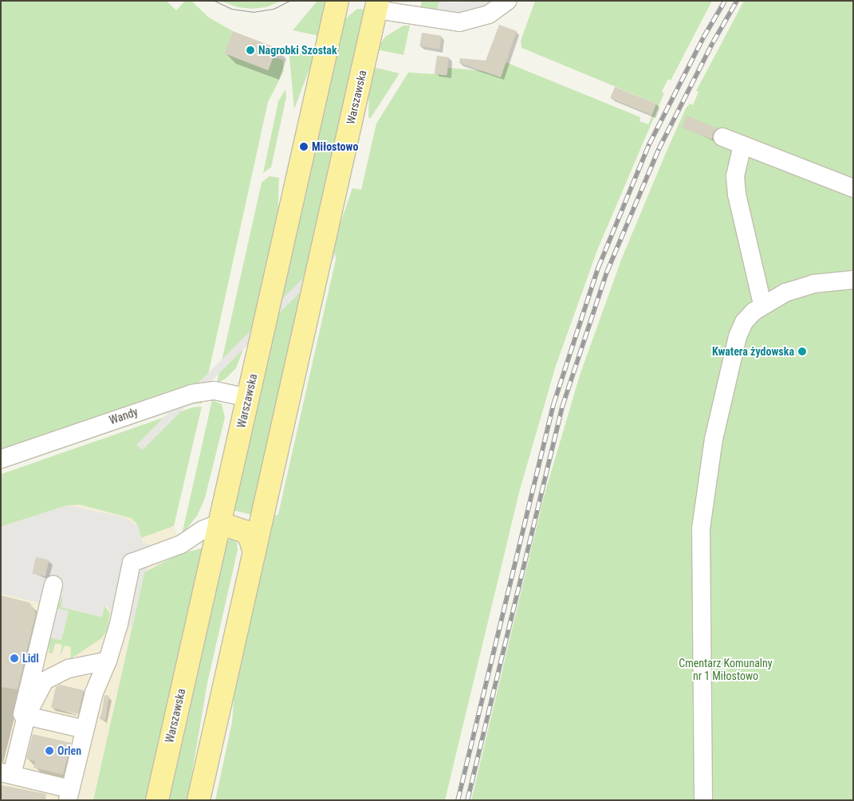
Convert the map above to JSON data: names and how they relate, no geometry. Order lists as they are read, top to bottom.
{
  "streets": {
    "main road": ["Warszawska"],
    "street": ["Wandy"]
  },
  "crossings": [
    ["Warszawska", "Wandy"]
  ],
  "parks": ["Cmentarz Komunalny nr 1 Miłostowo"],
  "places": [
    "Nagrobki Szostak",
    "Miłostowo",
    "Kwatera żydowska",
    "Lidl",
    "Orlen"
  ]
}
